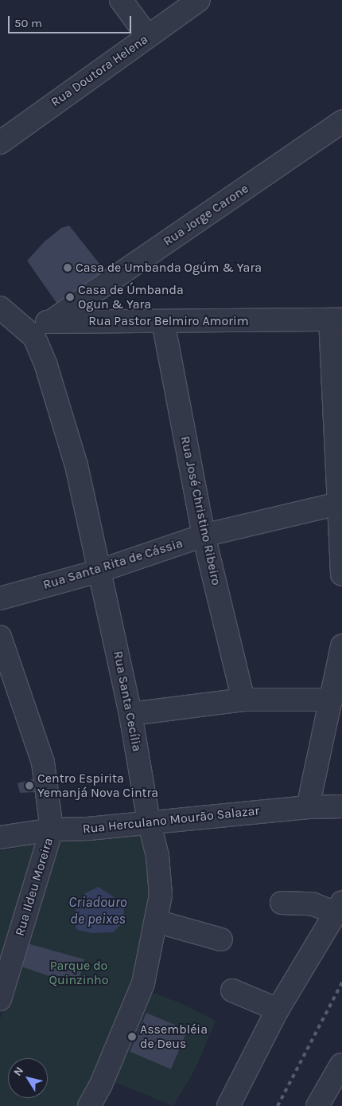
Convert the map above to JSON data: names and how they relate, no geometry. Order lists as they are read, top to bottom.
{
  "streets": {
    "street": [
      "Rua Doutora Helena",
      "Rua Jorge Carone",
      "Rua Pastor Belmiro Amorim",
      "Rua José Christino Ribeiro",
      "Rua Santa Rita de Cássia",
      "Rua Santa Cecília",
      "Rua Herculano Mourão Salazar",
      "Rua Ildeu Moreira"
    ]
  },
  "crossings": [
    ["Rua Jorge Carone", "Rua Pastor Belmiro Amorim"],
    ["Rua Pastor Belmiro Amorim", "Rua José Christino Ribeiro"],
    ["Rua Pastor Belmiro Amorim", "Rua Santa Cecília"],
    ["Rua José Christino Ribeiro", "Rua Santa Rita de Cássia"],
    ["Rua Santa Rita de Cássia", "Rua Santa Cecília"],
    ["Rua Santa Cecília", "Rua Herculano Mourão Salazar"],
    ["Rua Herculano Mourão Salazar", "Rua Ildeu Moreira"]
  ],
  "water": ["Criadouro de peixes"],
  "parks": ["Parque do Quinzinho"],
  "places": [
    "Casa de Umbanda Ogúm & Yara",
    "Casa de Úmbanda Ogun & Yara",
    "Centro Espirita Yemanjá Nova Cintra",
    "Assembléia de Deus"
  ],
  "scale_bar": "50 m",
  "north": "top left"
}
